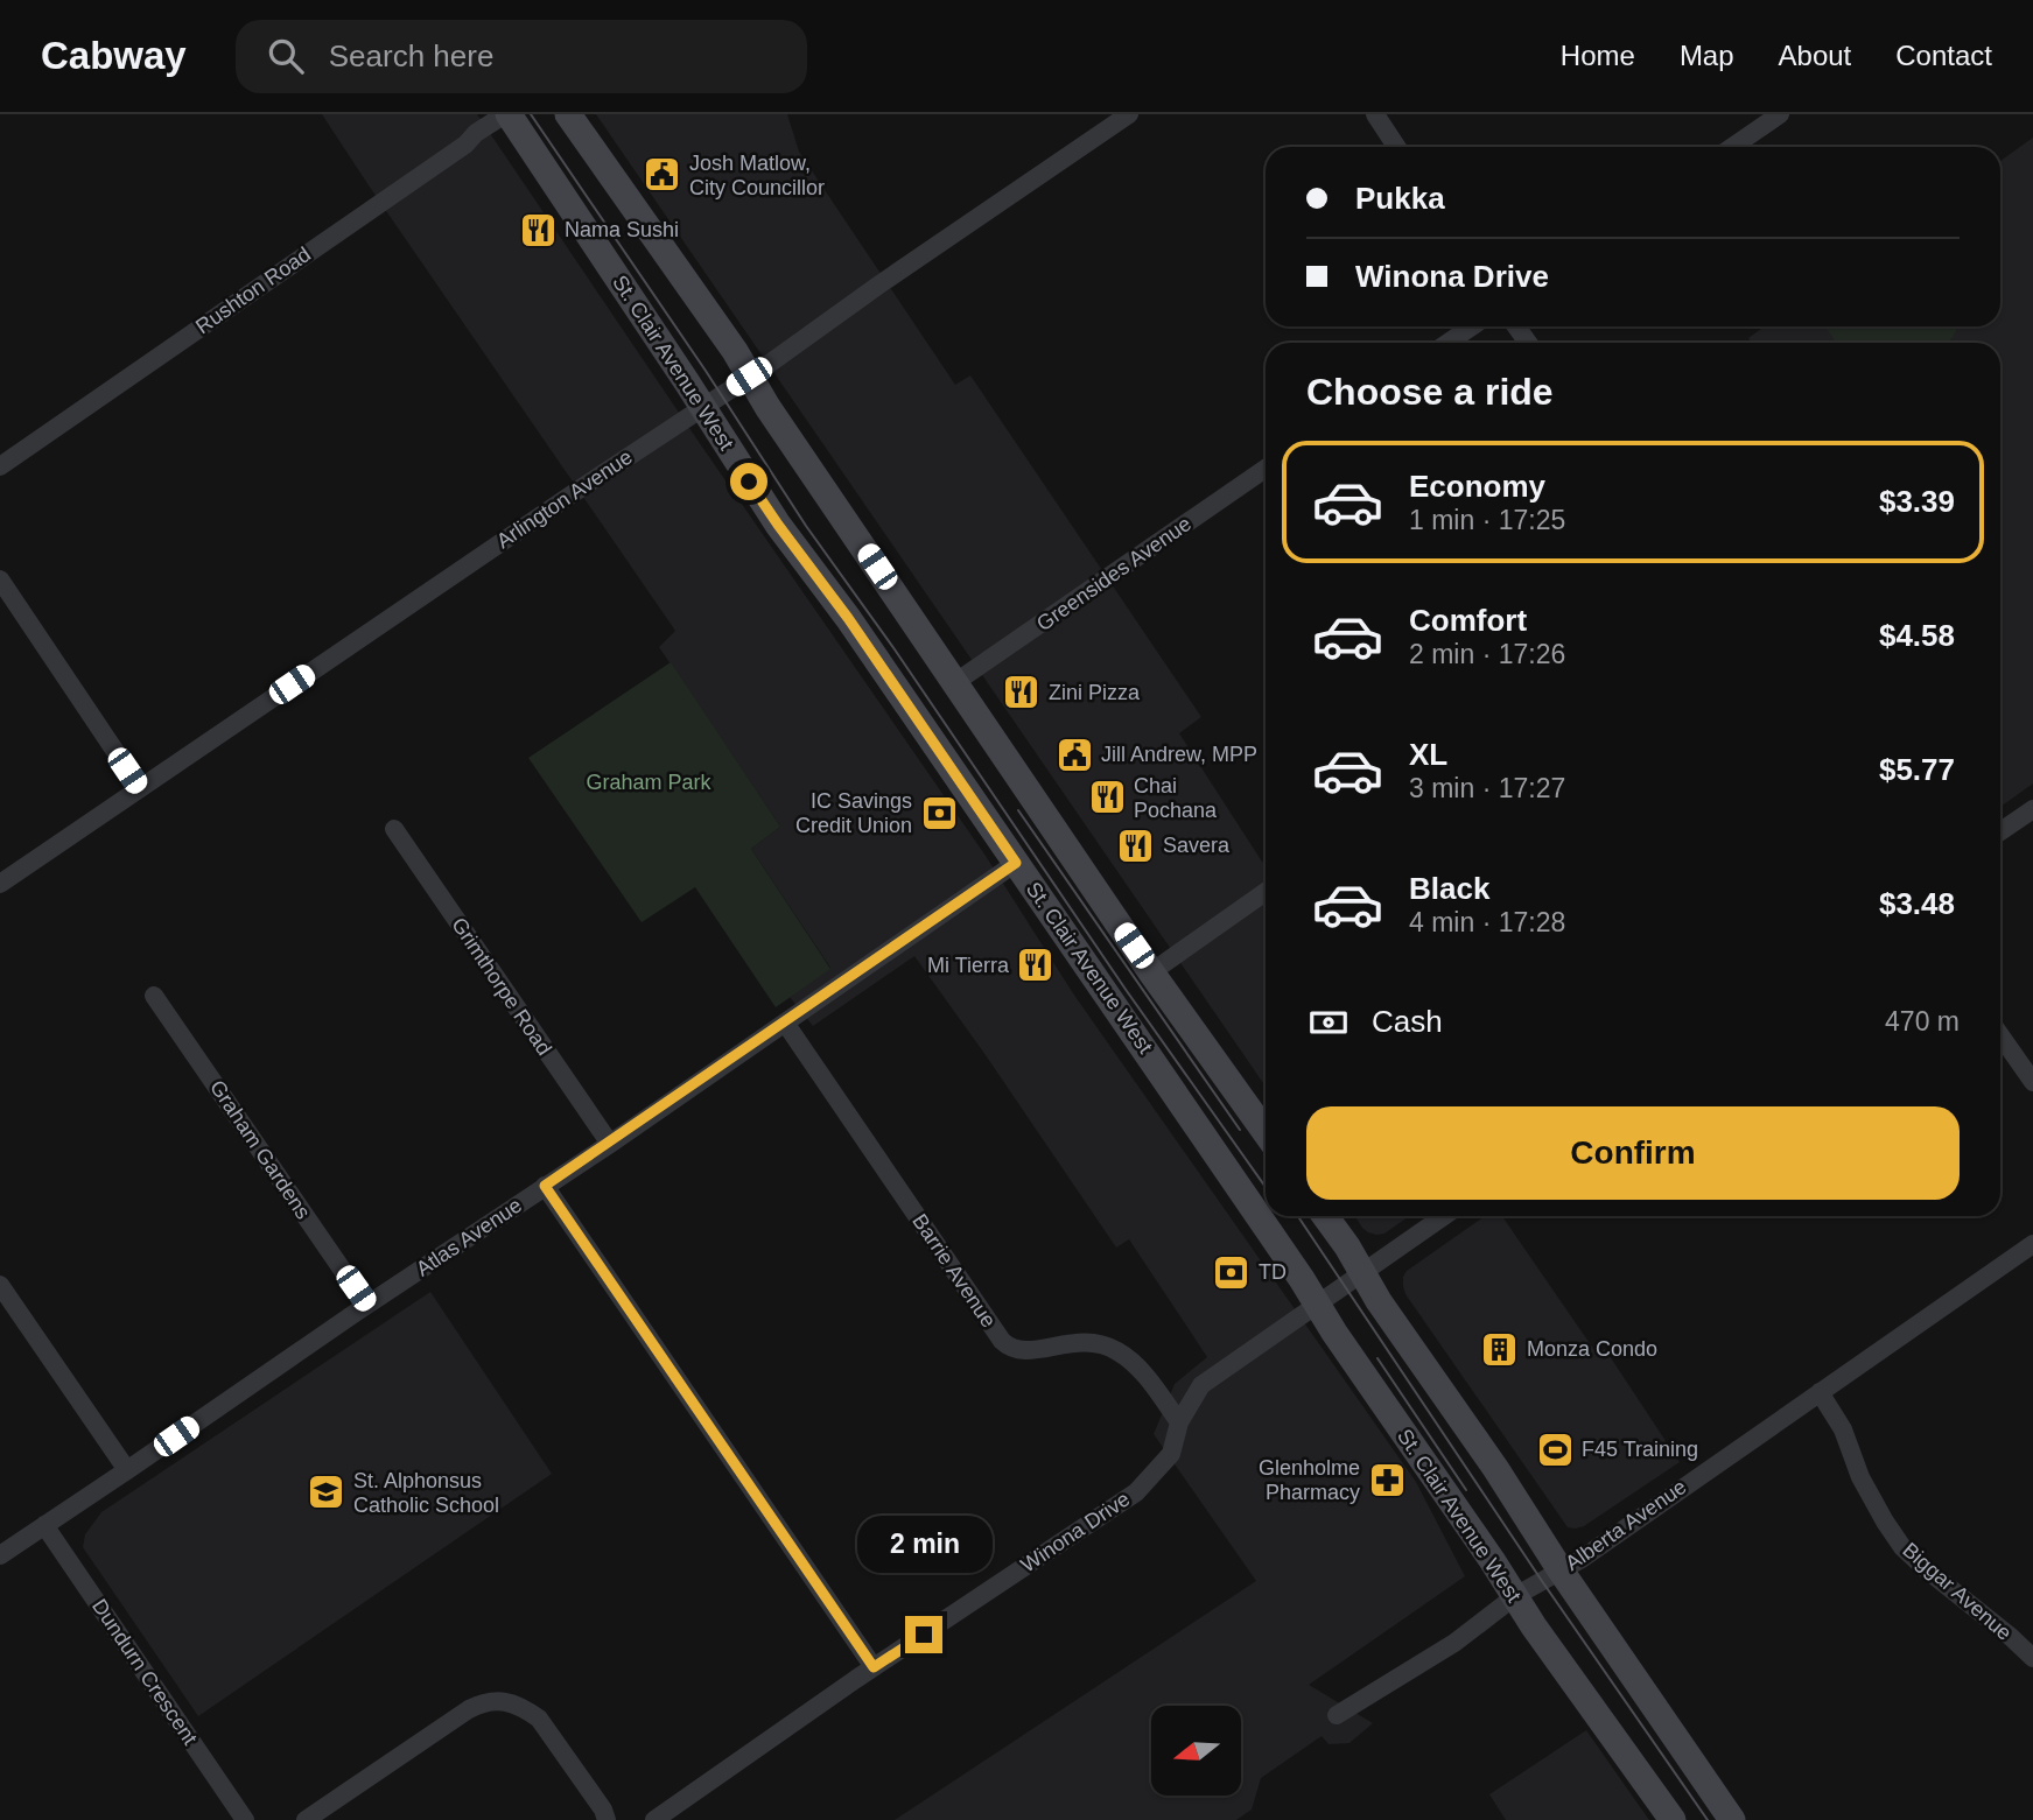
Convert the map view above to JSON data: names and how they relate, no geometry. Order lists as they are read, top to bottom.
{
  "streets": {
    "main road": ["St. Clair Avenue West"],
    "street": [
      "Rushton Road",
      "Arlington Avenue",
      "Greensides Avenue",
      "Grimthorpe Road",
      "Graham Gardens",
      "Atlas Avenue",
      "Barrie Avenue",
      "Alberta Avenue",
      "Winona Drive",
      "Biggar Avenue",
      "Dundurn Crescent"
    ]
  },
  "crossings": [
    ["Rushton Road", "St. Clair Avenue West"],
    ["St. Clair Avenue West", "Arlington Avenue"],
    ["St. Clair Avenue West", "Atlas Avenue"],
    ["St. Clair Avenue West", "Alberta Avenue"],
    ["St. Clair Avenue West", "Winona Drive"],
    ["Grimthorpe Road", "Atlas Avenue"],
    ["Graham Gardens", "Atlas Avenue"],
    ["Atlas Avenue", "Barrie Avenue"],
    ["Atlas Avenue", "Dundurn Crescent"],
    ["Barrie Avenue", "Winona Drive"],
    ["Alberta Avenue", "Biggar Avenue"]
  ],
  "parks": ["Graham Park"],
  "places": {
    "public building": ["Josh Matlow, City Councillor", "Jill Andrew, MPP"],
    "restaurant": [
      "Nama Sushi",
      "Zini Pizza",
      "Chai Pochana",
      "Savera",
      "Mi Tierra"
    ],
    "bank": ["IC Savings Credit Union", "TD"],
    "building": ["Monza Condo"],
    "sports": ["F45 Training"],
    "pharmacy": ["Glenholme Pharmacy"],
    "school or university": ["St. Alphonsus Catholic School"]
  },
  "north": "left",
  "page": {
    "header": "Cabway",
    "search": "Search here",
    "nav": [
      "Home",
      "Map",
      "About",
      "Contact"
    ],
    "banner": ["Pukka", "Winona Drive"],
    "heading": "Choose a ride",
    "list": [
      {
        "name": "Economy",
        "note": "1 min · 17:25",
        "value": "$3.39"
      },
      {
        "name": "Comfort",
        "note": "2 min · 17:26",
        "value": "$4.58"
      },
      {
        "name": "XL",
        "note": "3 min · 17:27",
        "value": "$5.77"
      },
      {
        "name": "Black",
        "note": "4 min · 17:28",
        "value": "$3.48"
      }
    ],
    "pay": ["Cash", "470 m"],
    "buttons": "Confirm",
    "bubble": "2 min"
  }
}
